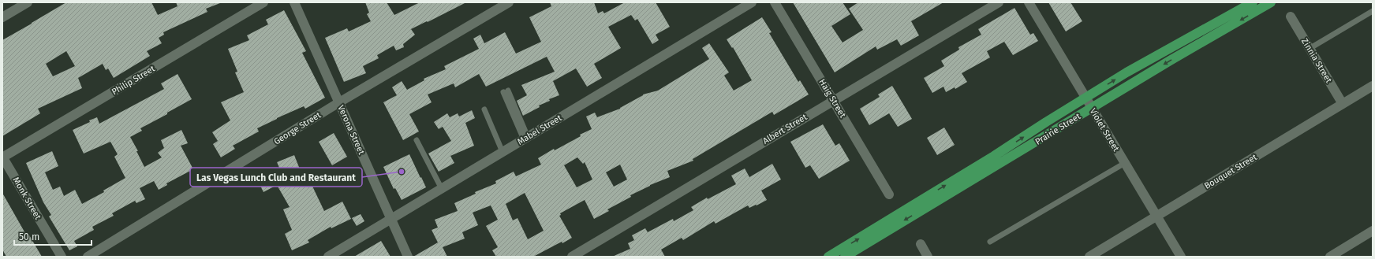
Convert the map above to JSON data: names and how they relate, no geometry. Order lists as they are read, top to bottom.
{
  "streets": {
    "main road": ["Prairie Street"],
    "street": [
      "Zinnia Street",
      "Philip Street",
      "Haig Street",
      "George Street",
      "Albert Street",
      "Verona Street",
      "Mabel Street",
      "Violet Street",
      "Bouquet Street",
      "Monk Street"
    ]
  },
  "crossings": [
    ["Zinnia Street", "Bouquet Street"],
    ["Philip Street", "Monk Street"],
    ["Haig Street", "Albert Street"],
    ["George Street", "Verona Street"],
    ["Prairie Street", "Violet Street"],
    ["Verona Street", "Mabel Street"],
    ["Violet Street", "Bouquet Street"]
  ],
  "places": ["Las Vegas Lunch Club and Restaurant"],
  "scale_bar": "50 m"
}
